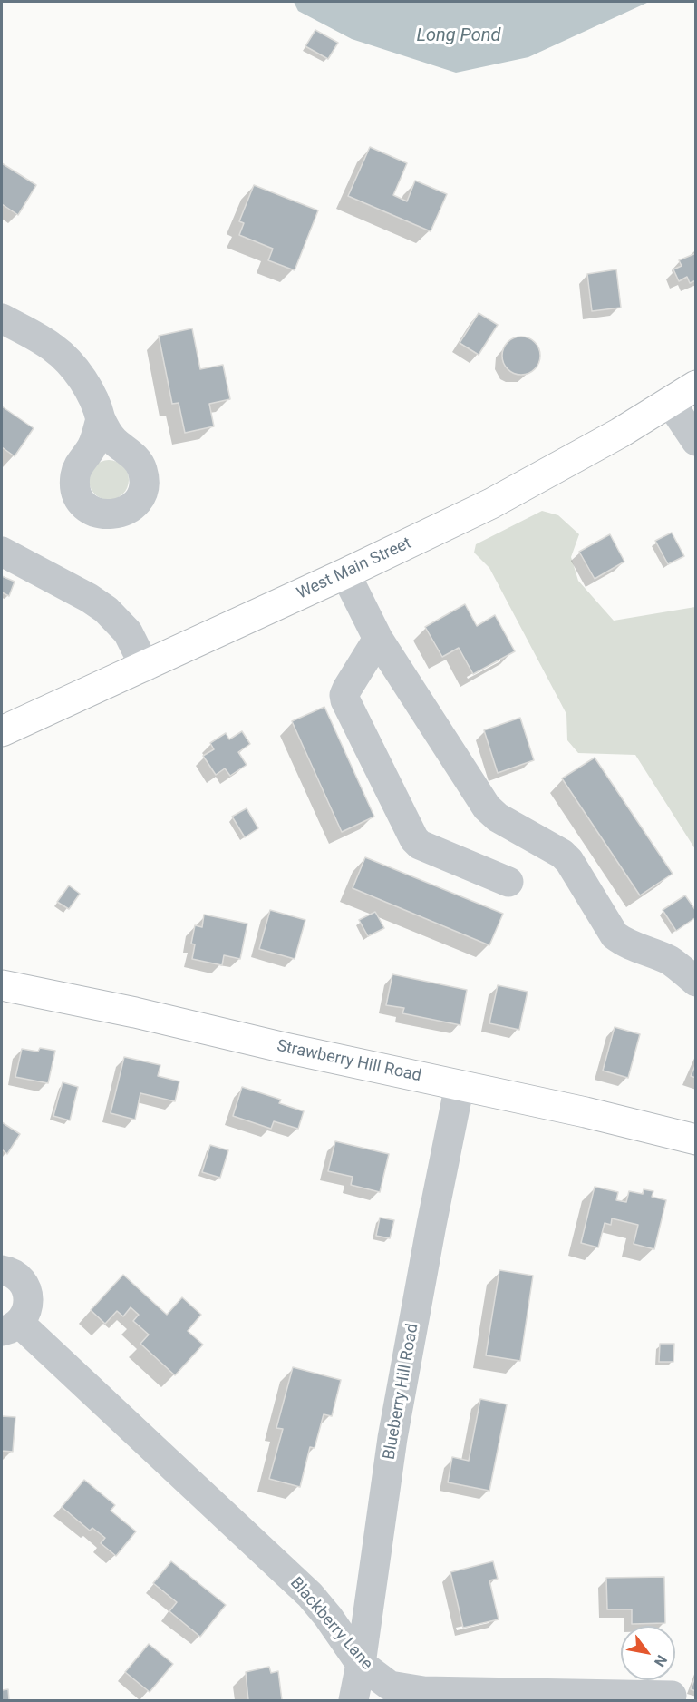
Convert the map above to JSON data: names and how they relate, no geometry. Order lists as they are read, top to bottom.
{
  "streets": {
    "main road": ["West Main Street", "Strawberry Hill Road"],
    "street": ["Blueberry Hill Road", "Blackberry Lane"]
  },
  "crossings": [
    ["Strawberry Hill Road", "Blueberry Hill Road"],
    ["Blueberry Hill Road", "Blackberry Lane"]
  ],
  "water": ["Long Pond"],
  "north": "bottom right"
}
